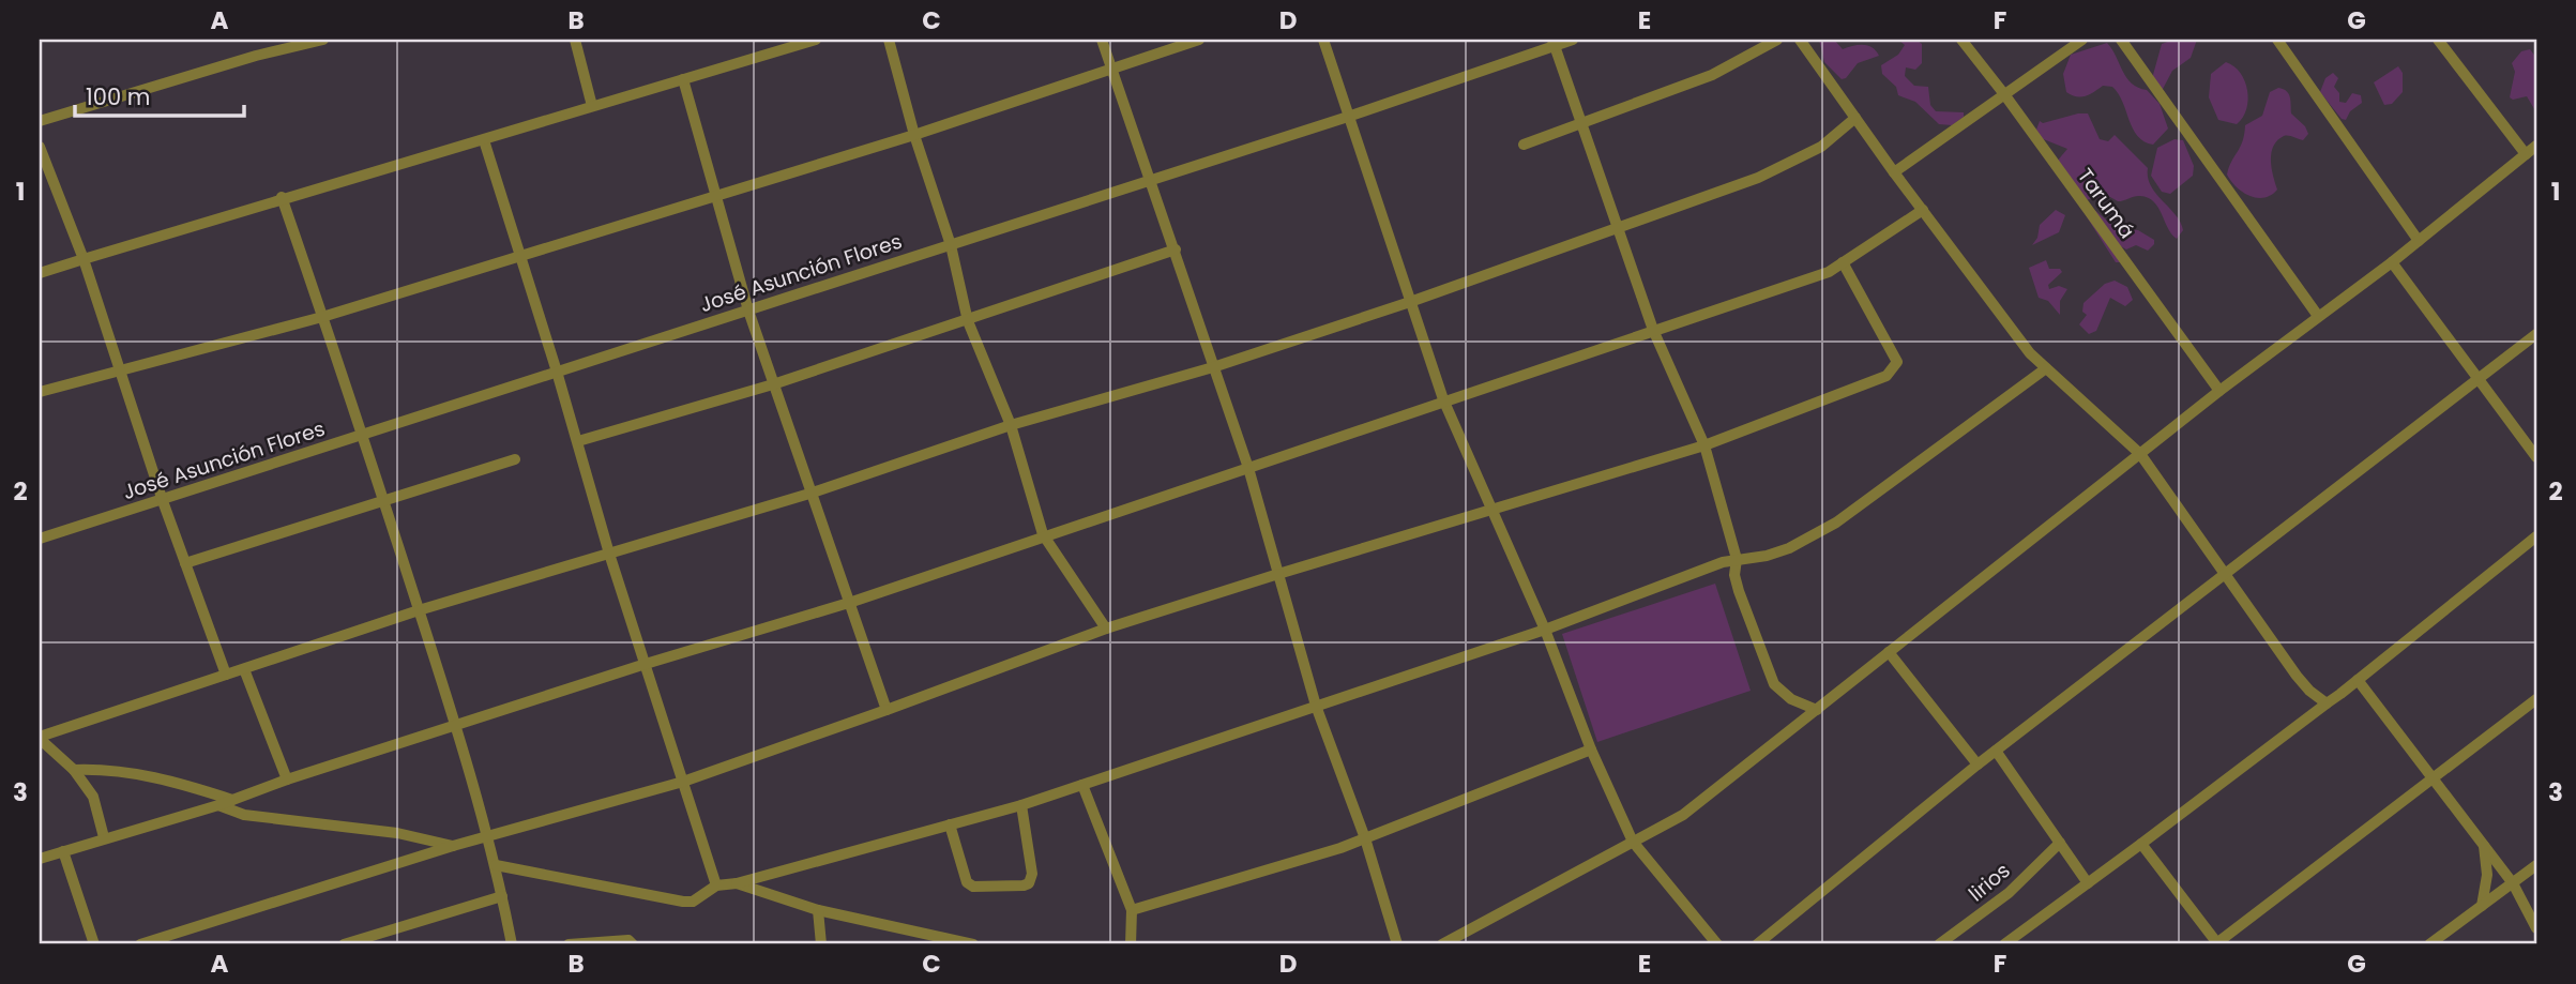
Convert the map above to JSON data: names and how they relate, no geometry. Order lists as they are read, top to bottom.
{
  "streets": {
    "street": ["Tarumá", "José Asunción Flores", "lirios"]
  },
  "scale_bar": "100 m",
  "grid": {
    "columns": [
      "A",
      "B",
      "C",
      "D",
      "E",
      "F",
      "G"
    ],
    "rows": ["1", "2", "3"]
  }
}
